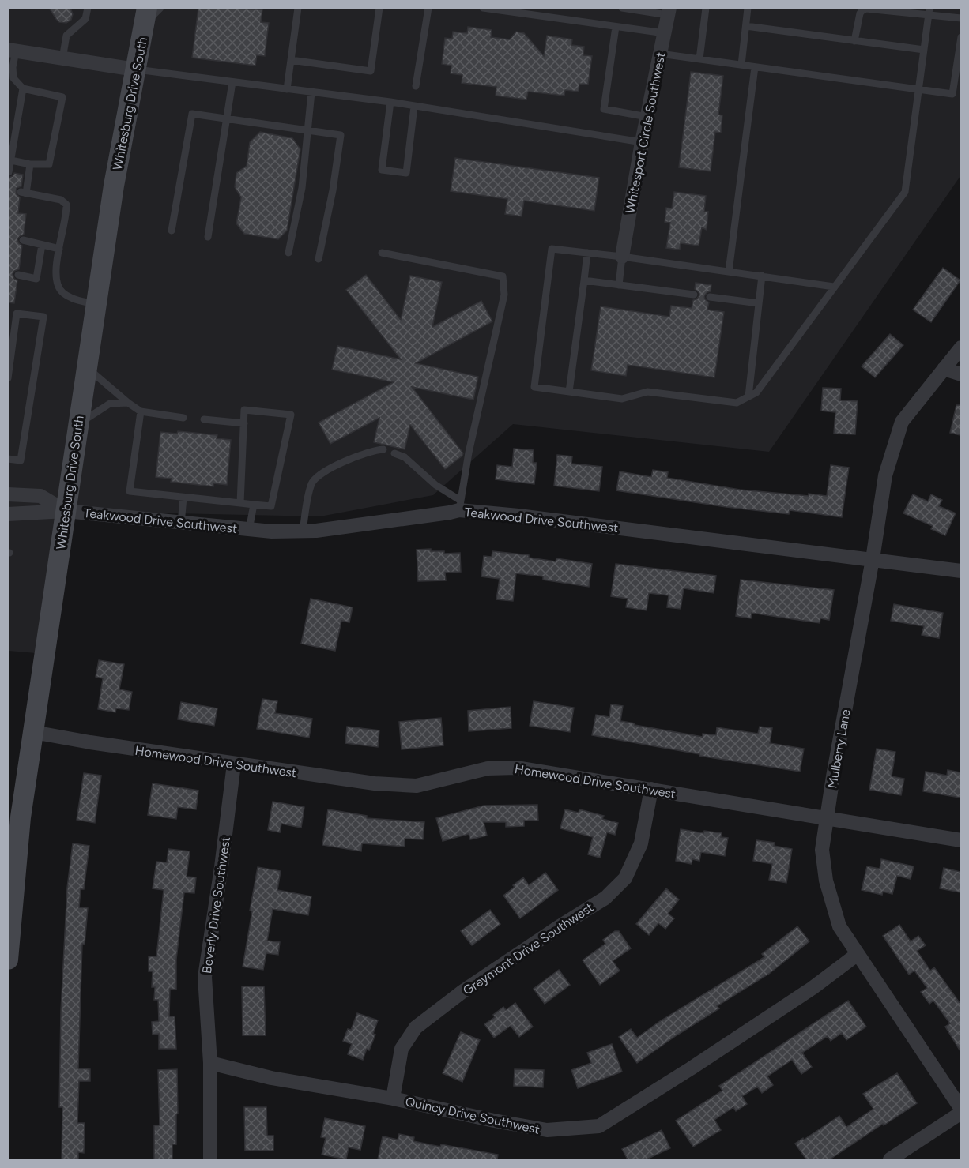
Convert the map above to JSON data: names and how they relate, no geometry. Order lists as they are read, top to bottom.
{
  "streets": {
    "main road": ["Whitesburg Drive South"],
    "street": [
      "Whitesport Circle Southwest",
      "Teakwood Drive Southwest",
      "Mulberry Lane",
      "Homewood Drive Southwest",
      "Beverly Drive Southwest",
      "Greymont Drive Southwest",
      "Quincy Drive Southwest"
    ]
  },
  "crossings": [
    ["Whitesburg Drive South", "Teakwood Drive Southwest"],
    ["Whitesburg Drive South", "Homewood Drive Southwest"],
    ["Teakwood Drive Southwest", "Mulberry Lane"],
    ["Mulberry Lane", "Homewood Drive Southwest"],
    ["Mulberry Lane", "Quincy Drive Southwest"],
    ["Homewood Drive Southwest", "Beverly Drive Southwest"],
    ["Homewood Drive Southwest", "Greymont Drive Southwest"],
    ["Beverly Drive Southwest", "Quincy Drive Southwest"],
    ["Greymont Drive Southwest", "Quincy Drive Southwest"]
  ]
}
